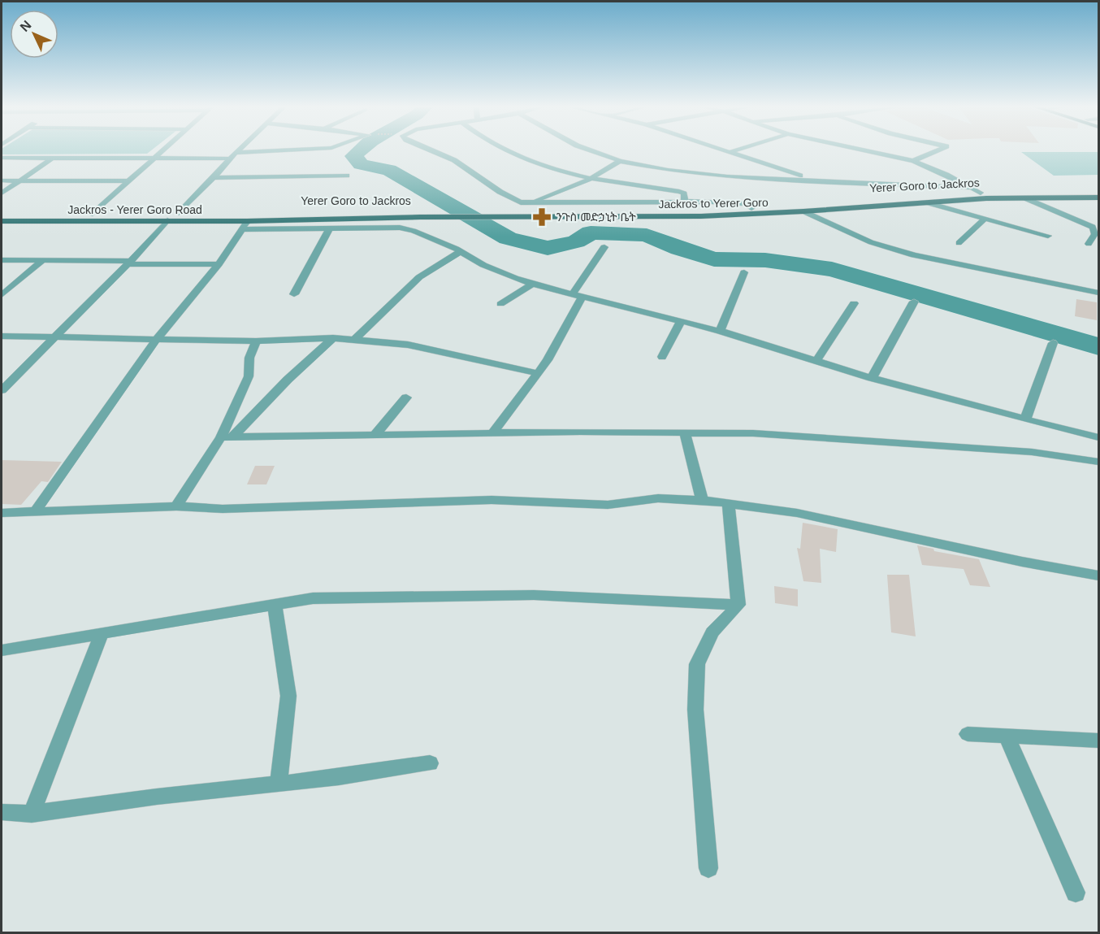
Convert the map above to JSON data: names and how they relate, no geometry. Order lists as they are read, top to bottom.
{
  "streets": {
    "main road": ["Yerer Goro to Jackros", "Jackros to Yerer Goro", "Jackros - Yerer Goro Road"]
  },
  "crossings": [
    ["Jackros to Yerer Goro", "Jackros - Yerer Goro Road"]
  ],
  "places": {
    "pharmacy": ["ንጉስ መድኃኒት ቤት"]
  },
  "north": "top left"
}
